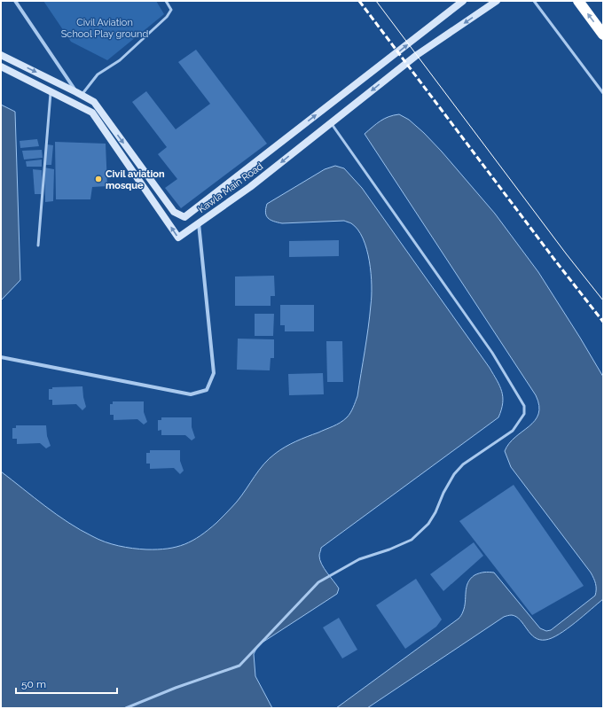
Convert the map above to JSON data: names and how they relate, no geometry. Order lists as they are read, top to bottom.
{
  "streets": {
    "street": ["Kawla Main Road"]
  },
  "parks": ["Civil Aviation School Play ground"],
  "places": ["Civil aviation mosque"],
  "scale_bar": "50 m"
}
